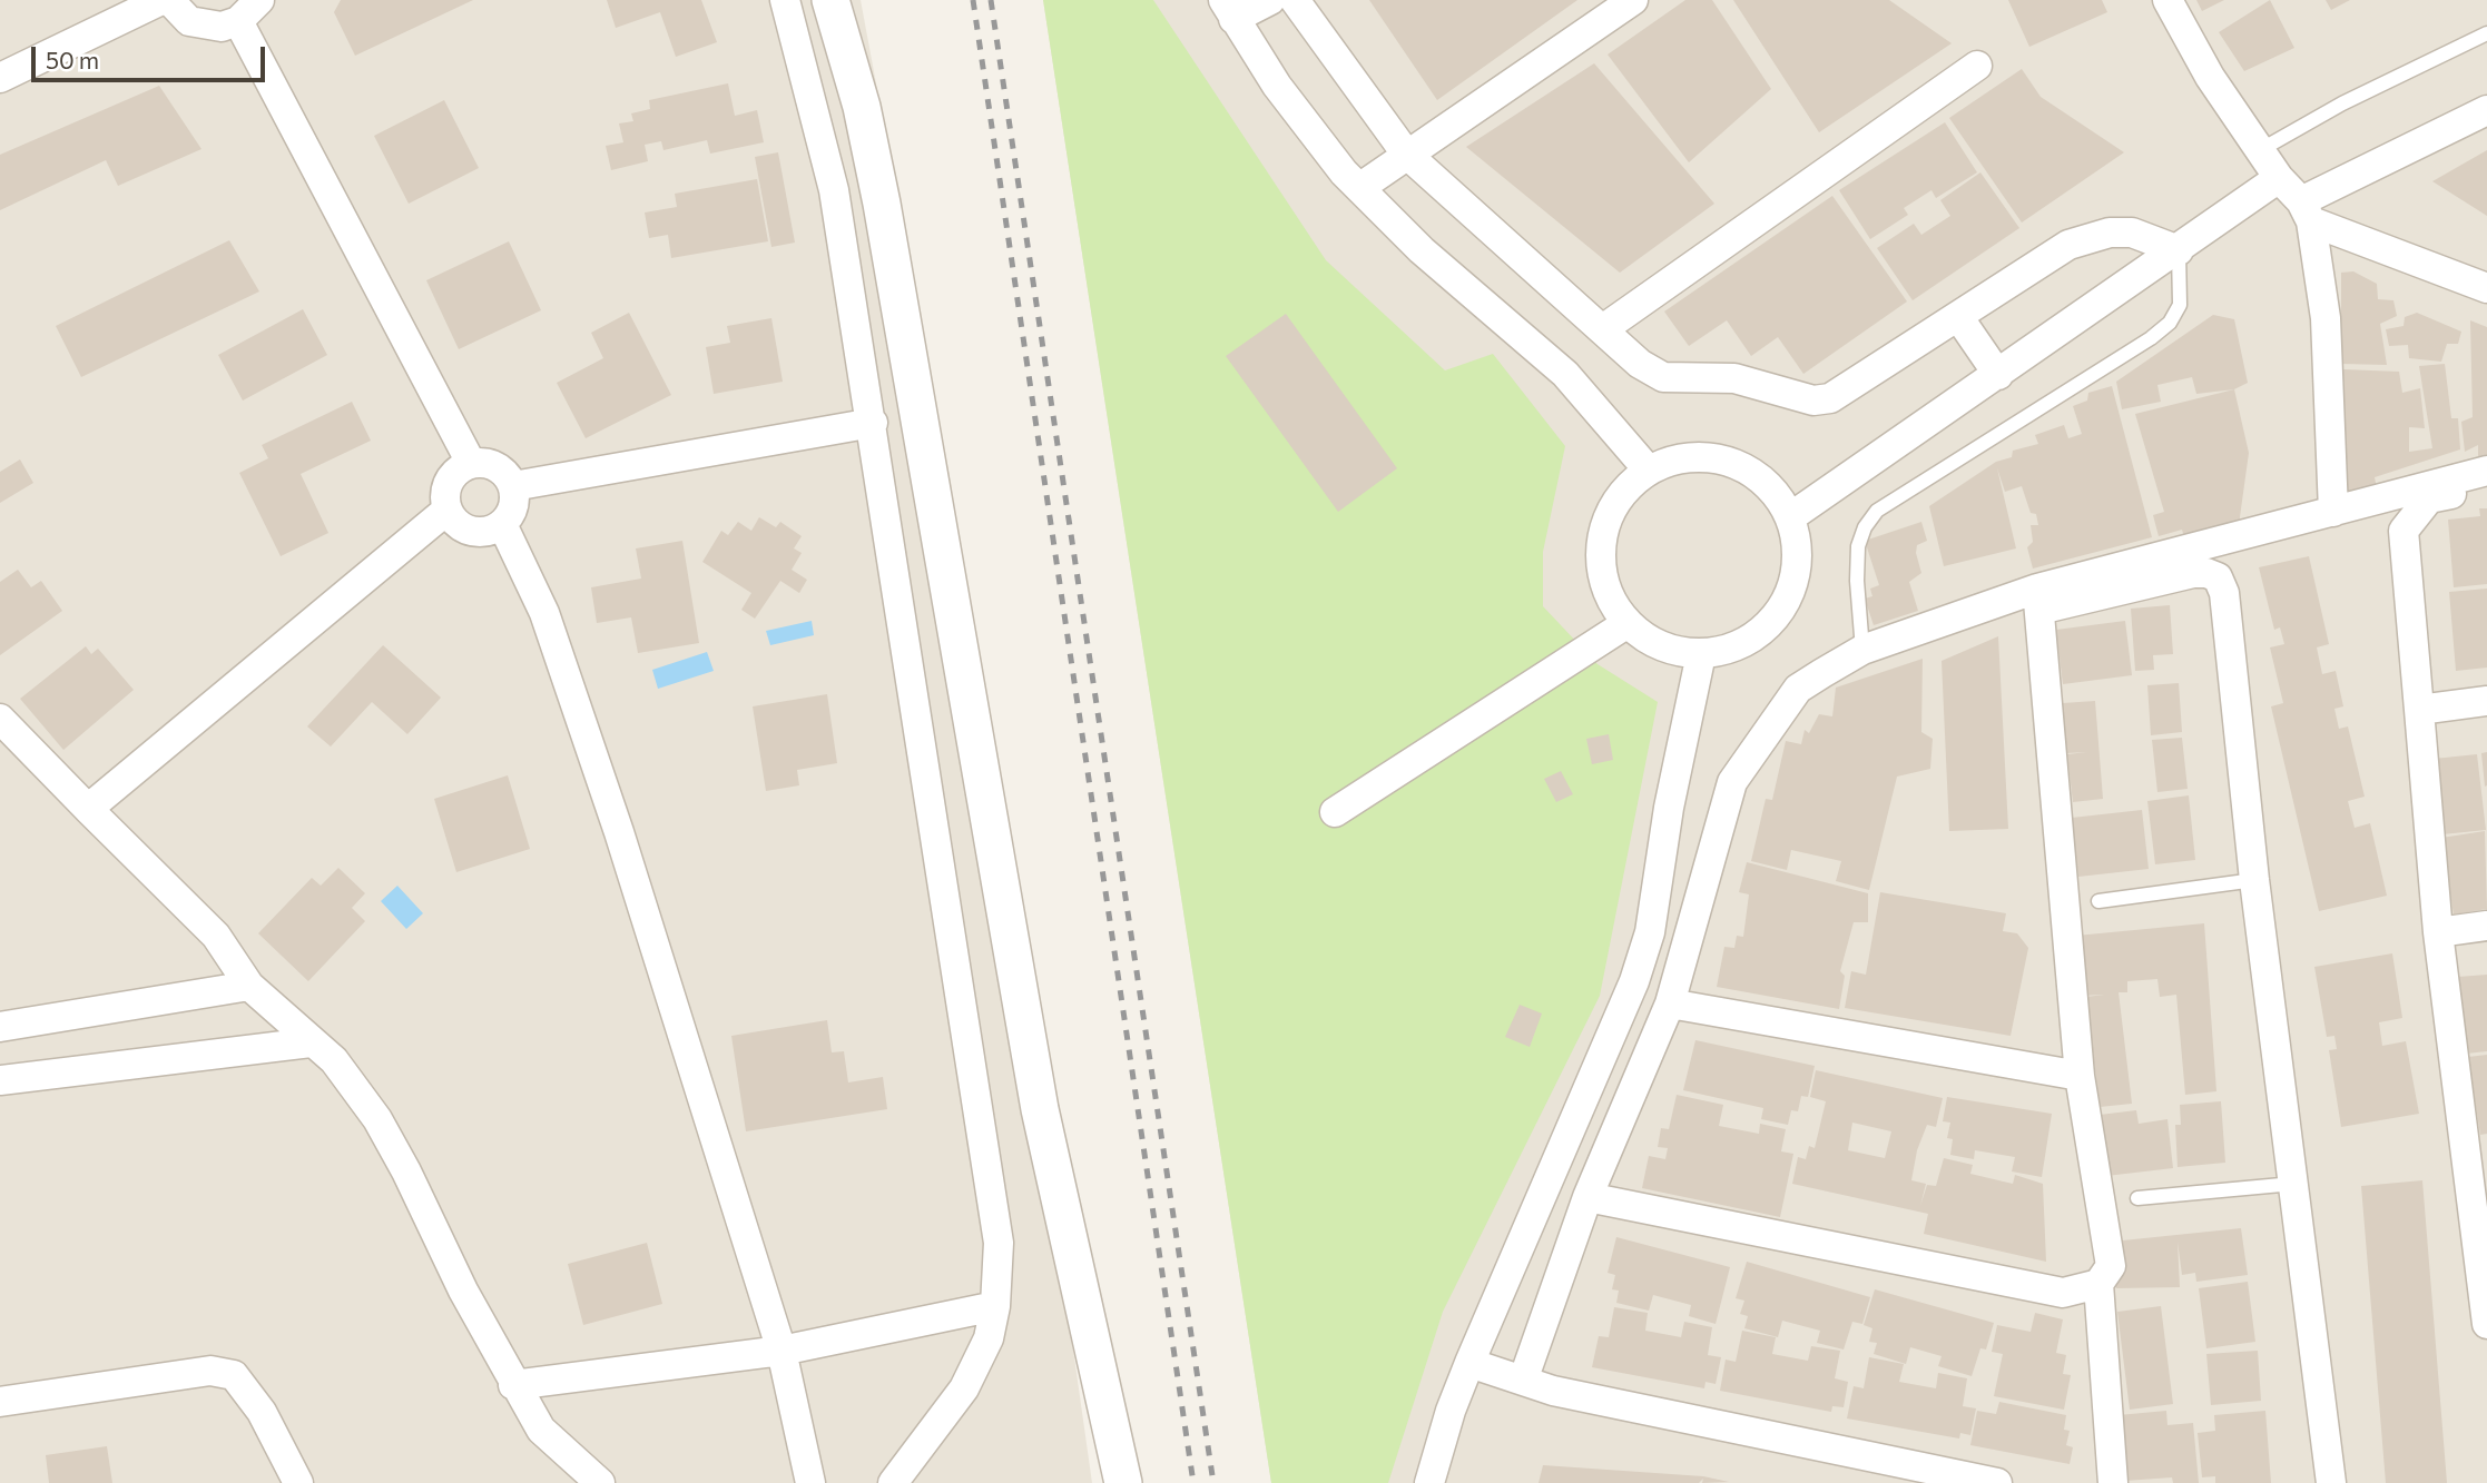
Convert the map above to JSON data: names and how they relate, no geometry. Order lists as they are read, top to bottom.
{
  "scale_bar": "50 m"
}
